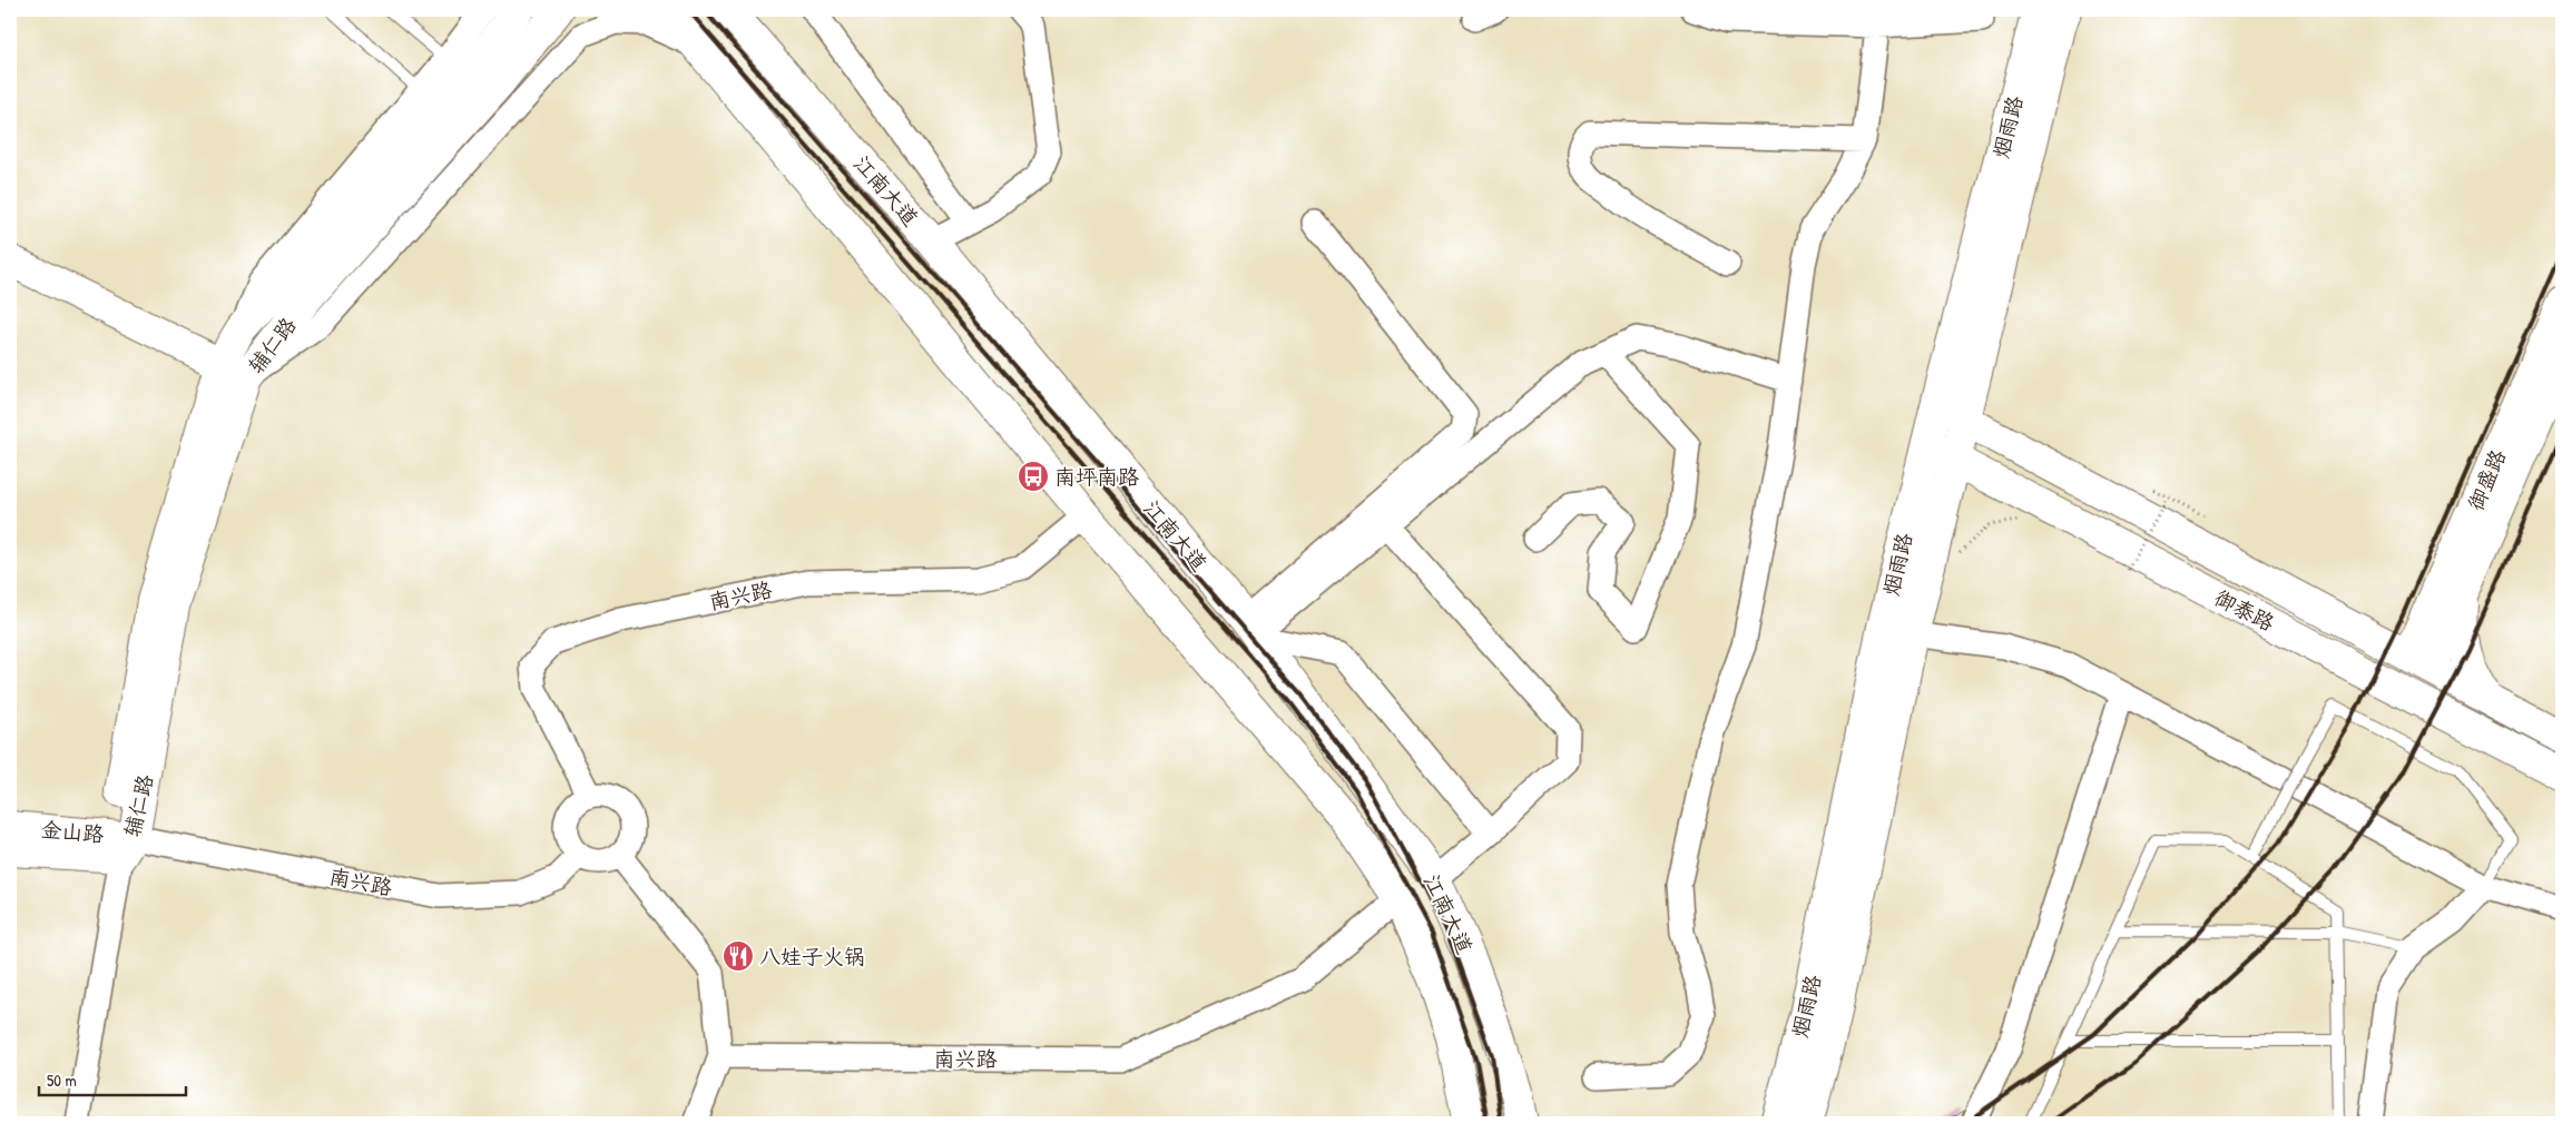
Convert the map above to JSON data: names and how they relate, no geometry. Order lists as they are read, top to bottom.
{
  "streets": {
    "main road": [
      "烟雨路",
      "江南大道",
      "辅仁路",
      "御盛路",
      "御泰路",
      "金山路"
    ],
    "street": ["南兴路"]
  },
  "crossings": [
    ["烟雨路", "御泰路"],
    ["江南大道", "南兴路"],
    ["辅仁路", "南兴路"],
    ["辅仁路", "金山路"],
    ["御盛路", "御泰路"],
    ["南兴路", "金山路"]
  ],
  "places": {
    "bus stop": ["南坪南路"],
    "restaurant": ["八娃子火锅"]
  },
  "scale_bar": "50 m"
}
